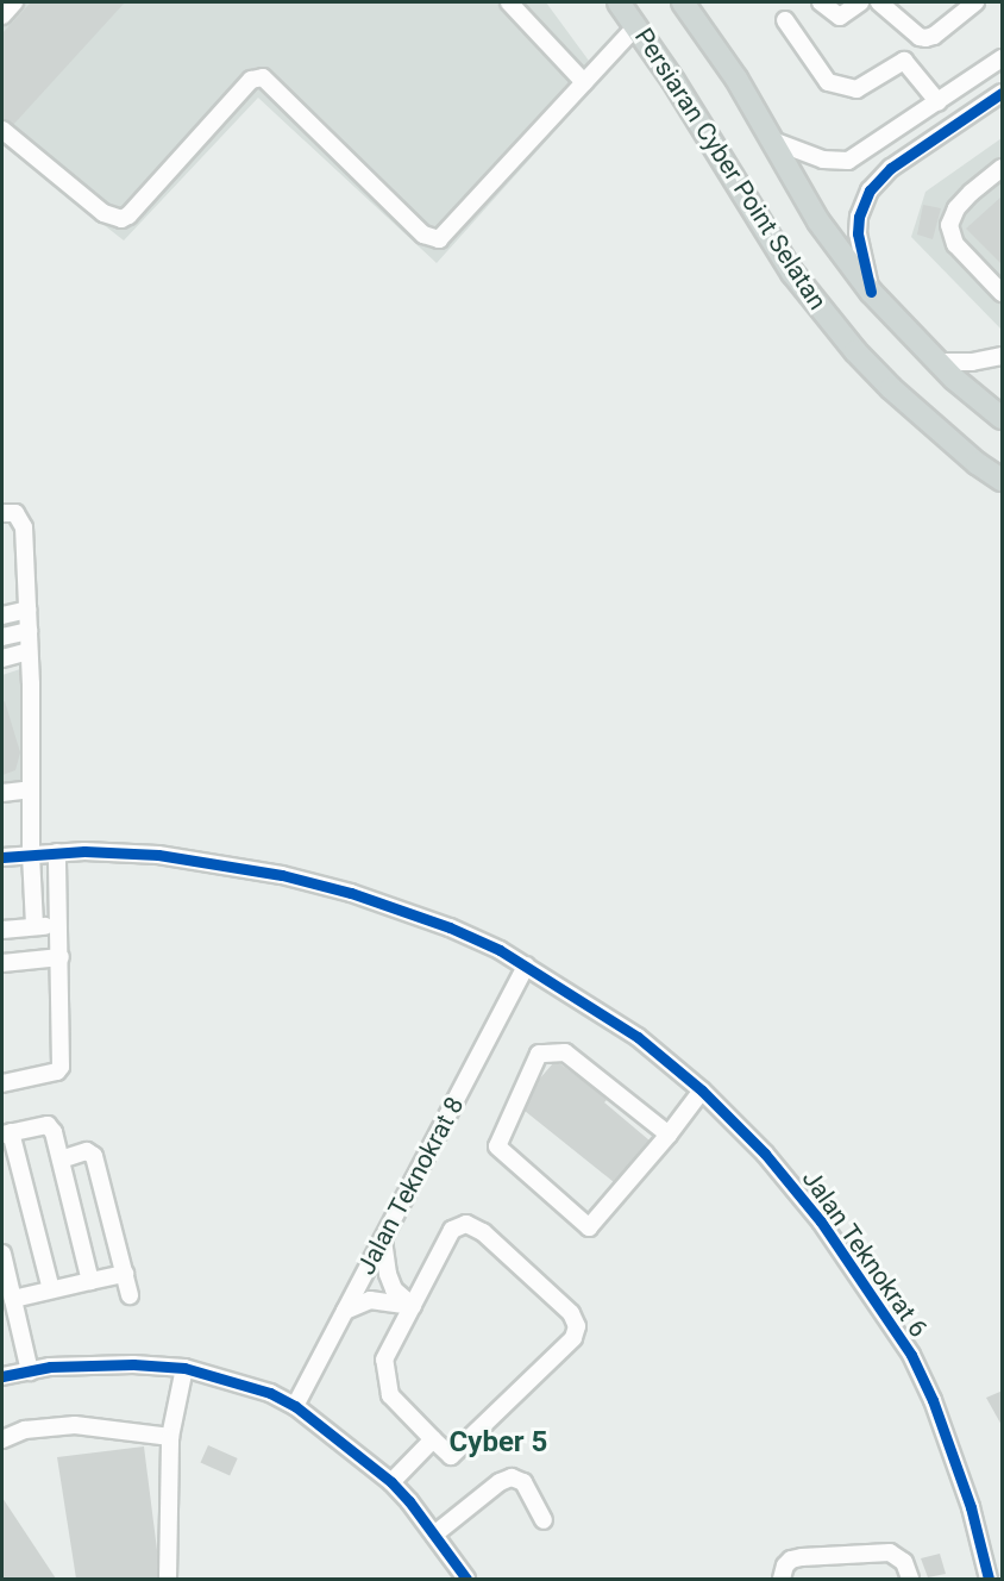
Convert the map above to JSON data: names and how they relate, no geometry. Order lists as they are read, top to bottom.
{
  "streets": {
    "main road": ["Persiaran Cyber Point Selatan"],
    "street": ["Jalan Teknokrat 8", "Jalan Teknokrat 6"]
  },
  "crossings": [
    ["Jalan Teknokrat 8", "Jalan Teknokrat 6"]
  ],
  "districts": ["Cyber 5"]
}
